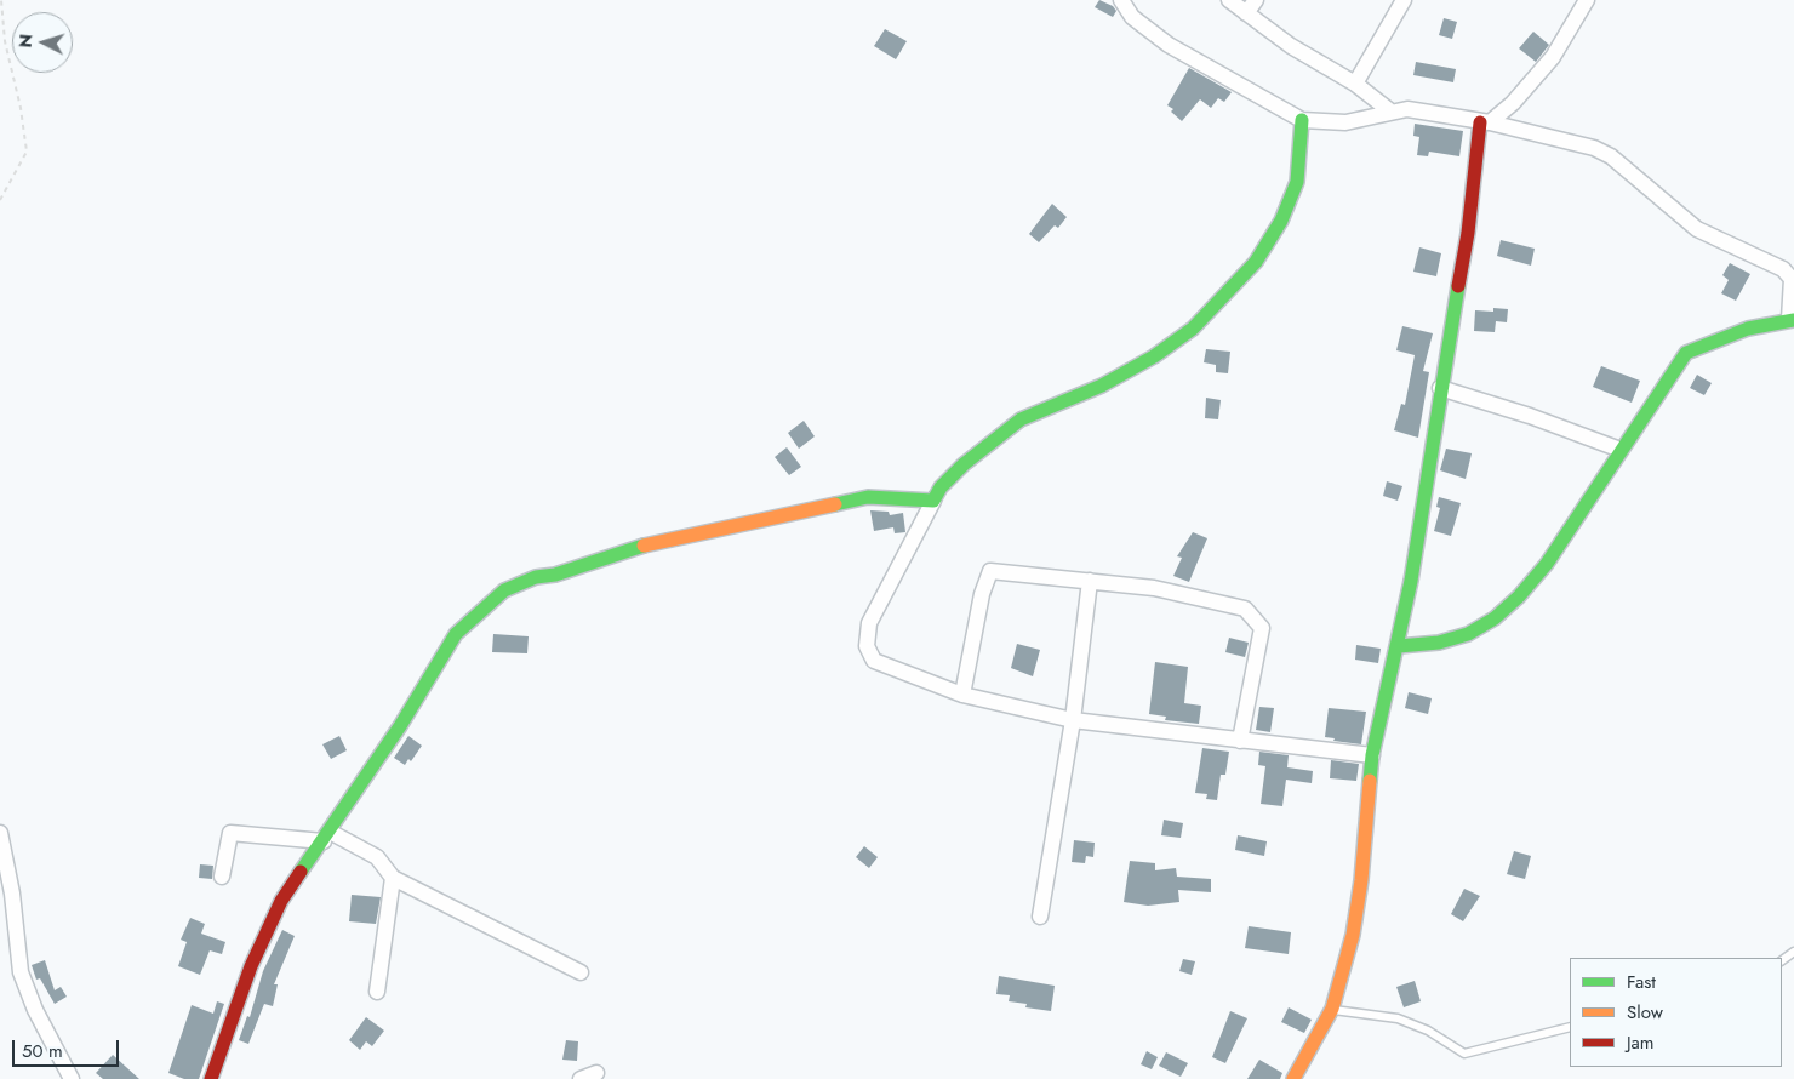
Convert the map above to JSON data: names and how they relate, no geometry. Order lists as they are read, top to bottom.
{
  "legend": ["Fast", "Slow", "Jam"],
  "scale_bar": "50 m",
  "north": "left"
}
